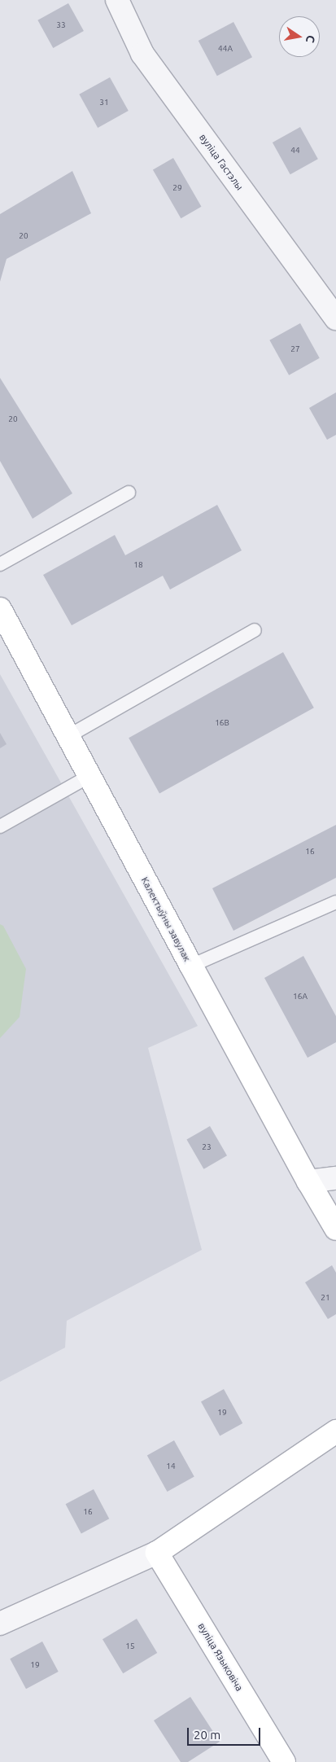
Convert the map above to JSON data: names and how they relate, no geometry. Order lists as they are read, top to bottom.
{
  "streets": {
    "street": ["вуліца Гастэлы", "Калектыўны завулак", "вуліца Языковіча"]
  },
  "house_numbers": [
    "33",
    "44А",
    "31",
    "44",
    "29",
    "20",
    "27",
    "20",
    "18",
    "16В",
    "16",
    "16А",
    "23",
    "21",
    "19",
    "14",
    "16",
    "15",
    "19"
  ],
  "scale_bar": "20 m",
  "north": "right"
}
